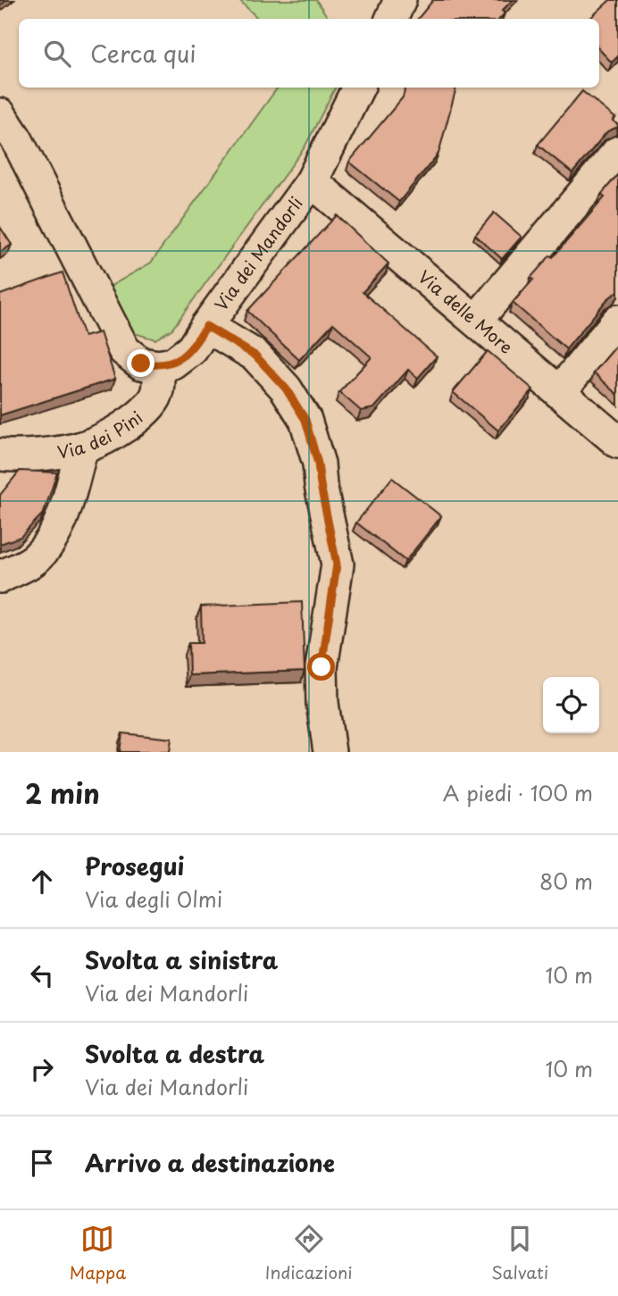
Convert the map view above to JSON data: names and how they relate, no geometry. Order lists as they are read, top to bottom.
{
  "streets": {
    "street": ["Via dei Mandorli", "Via delle More", "Via dei Pini"]
  },
  "crossings": [
    ["Via dei Mandorli", "Via delle More"],
    ["Via dei Mandorli", "Via dei Pini"]
  ],
  "page": {
    "search": "Cerca qui",
    "heading": ["2 min", "A piedi · 100 m"],
    "list": [
      ["Prosegui", "Via degli Olmi", "80 m"],
      ["Svolta a sinistra", "Via dei Mandorli", "10 m"],
      ["Svolta a destra", "Via dei Mandorli", "10 m"],
      "Arrivo a destinazione"
    ],
    "nav": ["Mappa", "Indicazioni", "Salvati"]
  }
}
